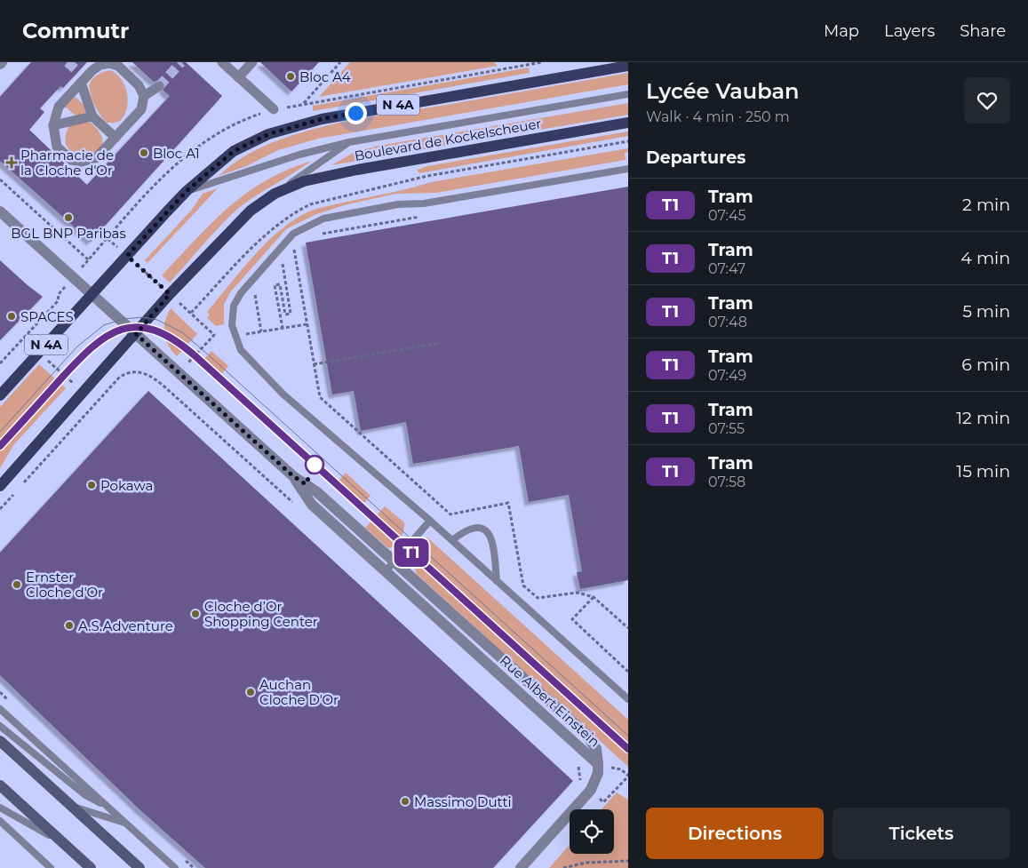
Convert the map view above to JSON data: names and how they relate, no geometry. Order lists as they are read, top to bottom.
{
  "streets": {
    "main road": ["N 4A", "Boulevard de Kockelscheuer"],
    "street": ["Rue Albert Einstein"]
  },
  "crossings": [
    ["Boulevard de Kockelscheuer", "Rue Albert Einstein"]
  ],
  "places": {
    "other": [
      "Bloc A4",
      "Bloc A1",
      "BGL BNP Paribas",
      "SPACES",
      "Pokawa",
      "Ernster Cloche d'Or",
      "Cloche d’Or Shopping Center",
      "A.S.Adventure",
      "Auchan Cloche D'Or",
      "Massimo Dutti"
    ],
    "health": ["Pharmacie de la Cloche d'Or"]
  },
  "lines": ["tram line T1"],
  "page": {
    "header": "Commutr",
    "nav": ["Map", "Layers", "Share"],
    "on_map": "T1",
    "heading": [
      ["Lycée Vauban", "Walk · 4 min · 250 m"],
      "Departures"
    ],
    "list": [
      {
        "mark": "T1",
        "name": "Tram",
        "note": "07:45",
        "value": "2 min"
      },
      {
        "mark": "T1",
        "name": "Tram",
        "note": "07:47",
        "value": "4 min"
      },
      {
        "mark": "T1",
        "name": "Tram",
        "note": "07:48",
        "value": "5 min"
      },
      {
        "mark": "T1",
        "name": "Tram",
        "note": "07:49",
        "value": "6 min"
      },
      {
        "mark": "T1",
        "name": "Tram",
        "note": "07:55",
        "value": "12 min"
      },
      {
        "mark": "T1",
        "name": "Tram",
        "note": "07:58",
        "value": "15 min"
      }
    ],
    "buttons": ["Directions", "Tickets"]
  }
}
